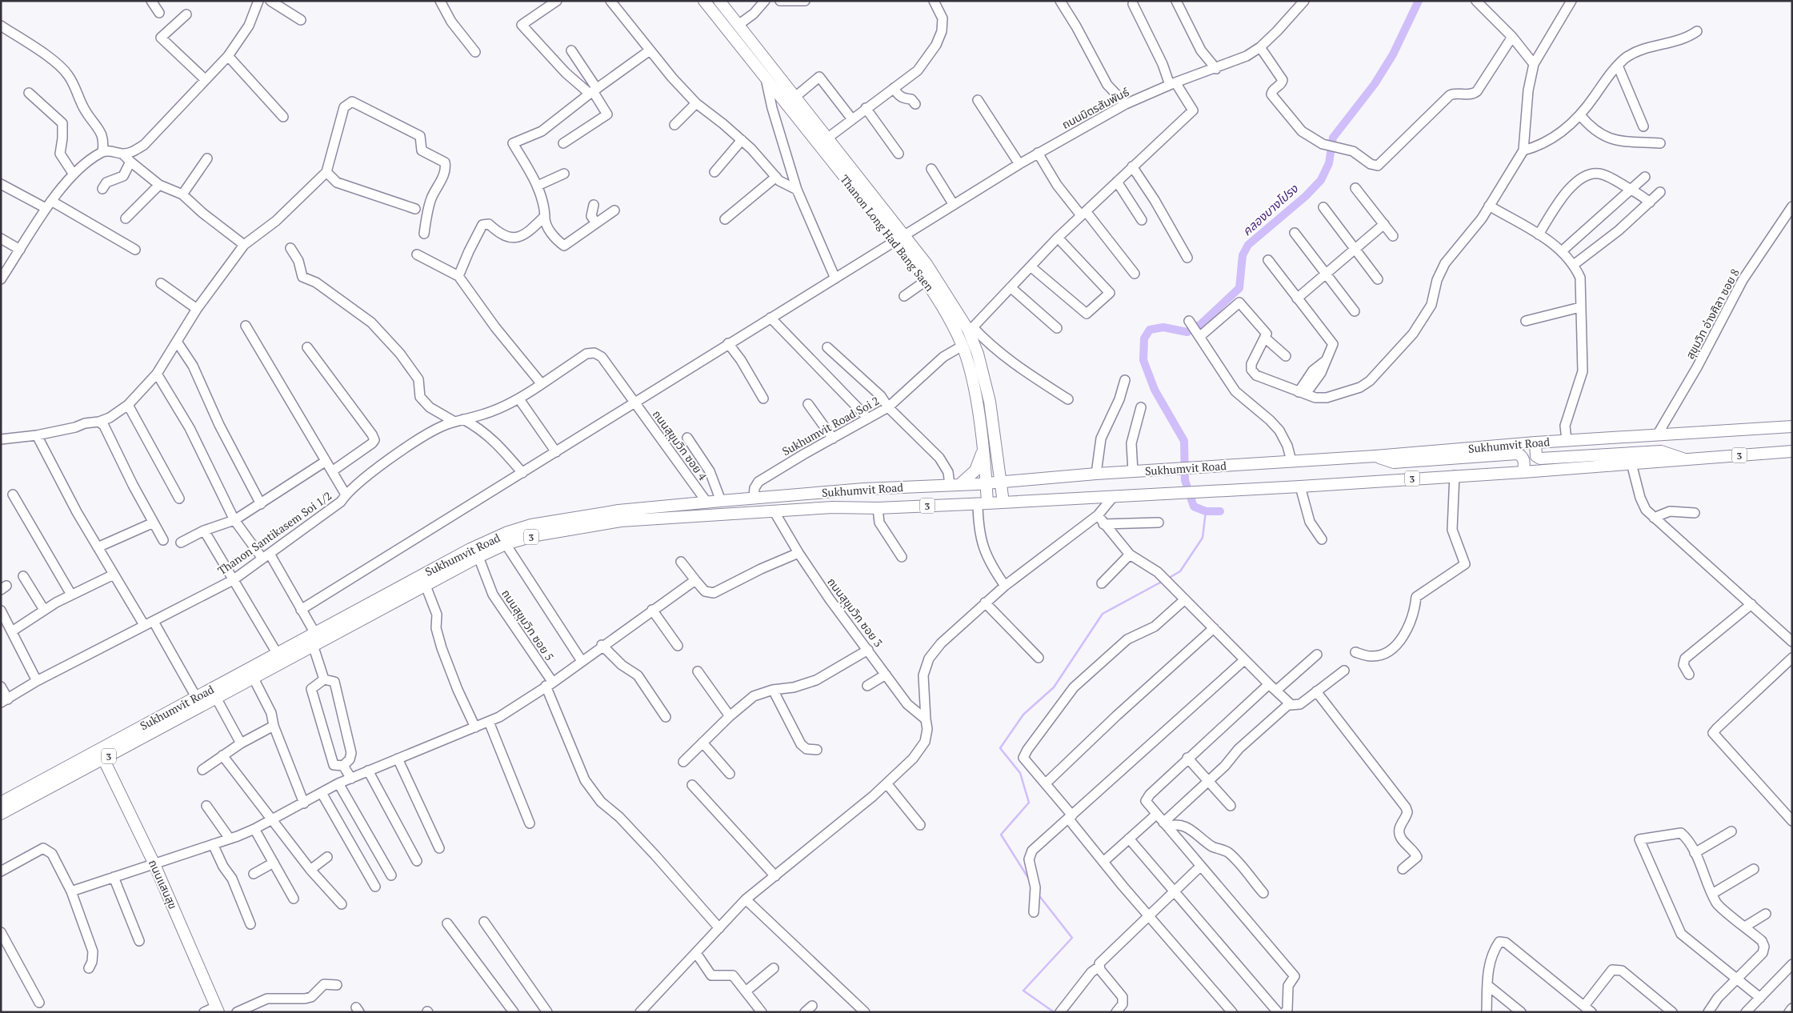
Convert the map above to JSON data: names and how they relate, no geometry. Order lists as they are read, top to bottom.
{
  "streets": {
    "main road": [
      "Thanon Long Had Bang Saen",
      "Sukhumvit Road",
      "3",
      "ถนนแสนสุข"
    ],
    "street": [
      "ถนนมิตรสัมพันธ์",
      "สุขุมวิท อ่างศิลา ซอย 8",
      "Sukhumvit Road Soi 2",
      "ถนนสุขุมวิท ซอย 4",
      "Thanon Santikasem Soi 1/2",
      "ถนนสุขุมวิท ซอย 3",
      "ถนนสุขุมวิท ซอย 5"
    ]
  },
  "crossings": [
    ["ถนนมิตรสัมพันธ์", "Thanon Long Had Bang Saen"],
    ["ถนนมิตรสัมพันธ์", "ถนนสุขุมวิท ซอย 4"],
    ["ถนนมิตรสัมพันธ์", "Thanon Santikasem Soi 1/2"],
    ["Thanon Long Had Bang Saen", "Sukhumvit Road Soi 2"],
    ["Thanon Long Had Bang Saen", "Sukhumvit Road"],
    ["สุขุมวิท อ่างศิลา ซอย 8", "Sukhumvit Road"],
    ["Sukhumvit Road Soi 2", "Sukhumvit Road"],
    ["ถนนสุขุมวิท ซอย 4", "Sukhumvit Road"],
    ["ถนนสุขุมวิท ซอย 4", "Thanon Santikasem Soi 1/2"],
    ["Sukhumvit Road", "ถนนสุขุมวิท ซอย 3"],
    ["Sukhumvit Road", "ถนนสุขุมวิท ซอย 5"],
    ["Sukhumvit Road", "ถนนแสนสุข"]
  ],
  "water": ["คลองบางโปรง"]
}
